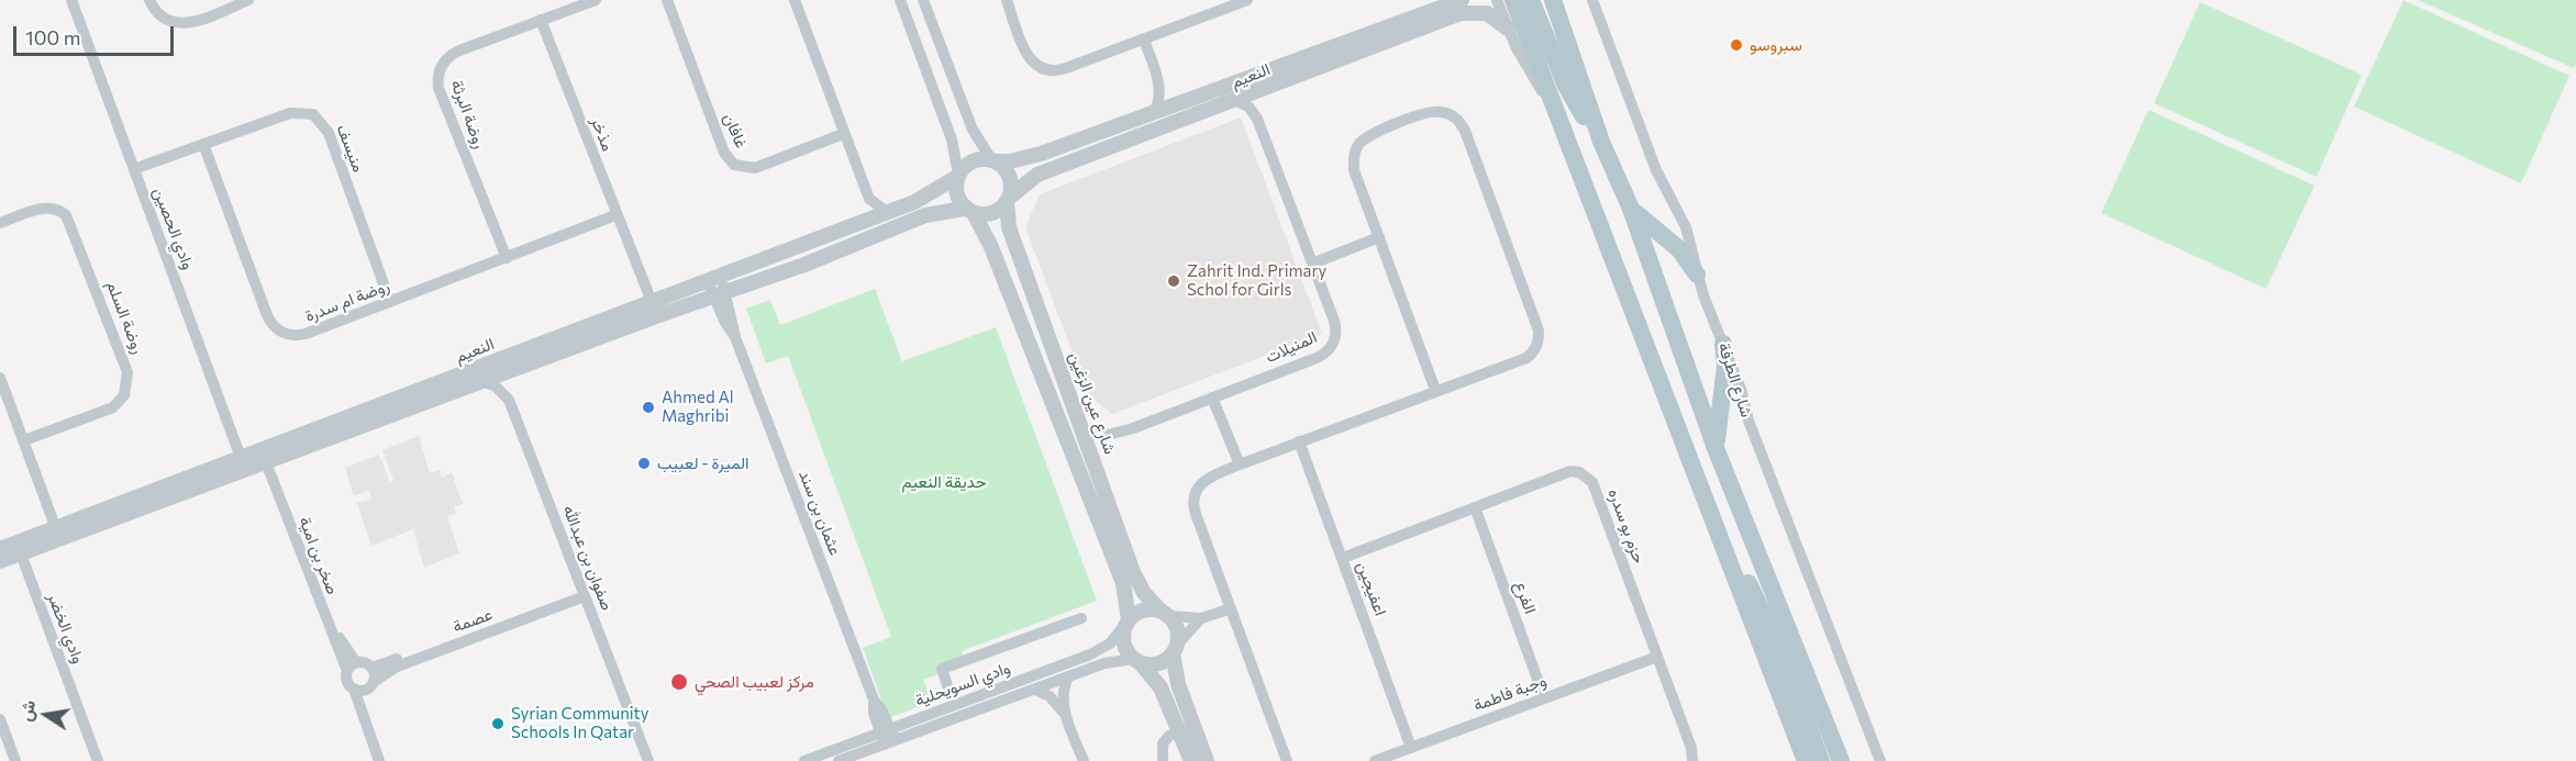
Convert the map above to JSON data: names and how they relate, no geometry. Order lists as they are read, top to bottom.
{
  "streets": {
    "street": [
      "النعيم",
      "روضة البرثة",
      "غافان",
      "مذخر",
      "منيسف",
      "وادي الحصين",
      "روضة ام سدرة",
      "روضة السلم",
      "المنيلات",
      "شارع الطرفة",
      "شارع عين الزغين",
      "عثمان بن سند",
      "حزم بو سدره",
      "صخر بن امية",
      "صفوان بن عبدالله",
      "اعفيجين",
      "الفرع",
      "عصمة",
      "وادي الخضر",
      "وادي السويحلية",
      "وجبة فاطمة"
    ]
  },
  "crossings": [
    ["النعيم", "مذخر"],
    ["النعيم", "وادي الحصين"],
    ["النعيم", "المنيلات"],
    ["النعيم", "شارع عين الزغين"],
    ["النعيم", "عثمان بن سند"],
    ["النعيم", "صخر بن امية"],
    ["النعيم", "صفوان بن عبدالله"],
    ["النعيم", "وادي الخضر"],
    ["روضة البرثة", "مذخر"],
    ["روضة البرثة", "روضة ام سدرة"],
    ["مذخر", "روضة ام سدرة"],
    ["منيسف", "وادي الحصين"],
    ["منيسف", "روضة ام سدرة"],
    ["المنيلات", "شارع عين الزغين"],
    ["شارع عين الزغين", "وادي السويحلية"],
    ["عثمان بن سند", "وادي السويحلية"],
    ["حزم بو سدره", "اعفيجين"],
    ["حزم بو سدره", "الفرع"],
    ["حزم بو سدره", "وجبة فاطمة"],
    ["صخر بن امية", "عصمة"],
    ["صفوان بن عبدالله", "عصمة"],
    ["اعفيجين", "وجبة فاطمة"],
    ["الفرع", "وجبة فاطمة"]
  ],
  "parks": ["حديقة النعيم"],
  "places": [
    "سبروسو",
    "Zahrit Ind. Primary Schol for Girls",
    "Ahmed Al Maghribi",
    "الميرة - لعبيب",
    "مركز لعبيب الصحي",
    "Syrian Community Schools In Qatar"
  ],
  "scale_bar": "100 m",
  "north": "left"
}
